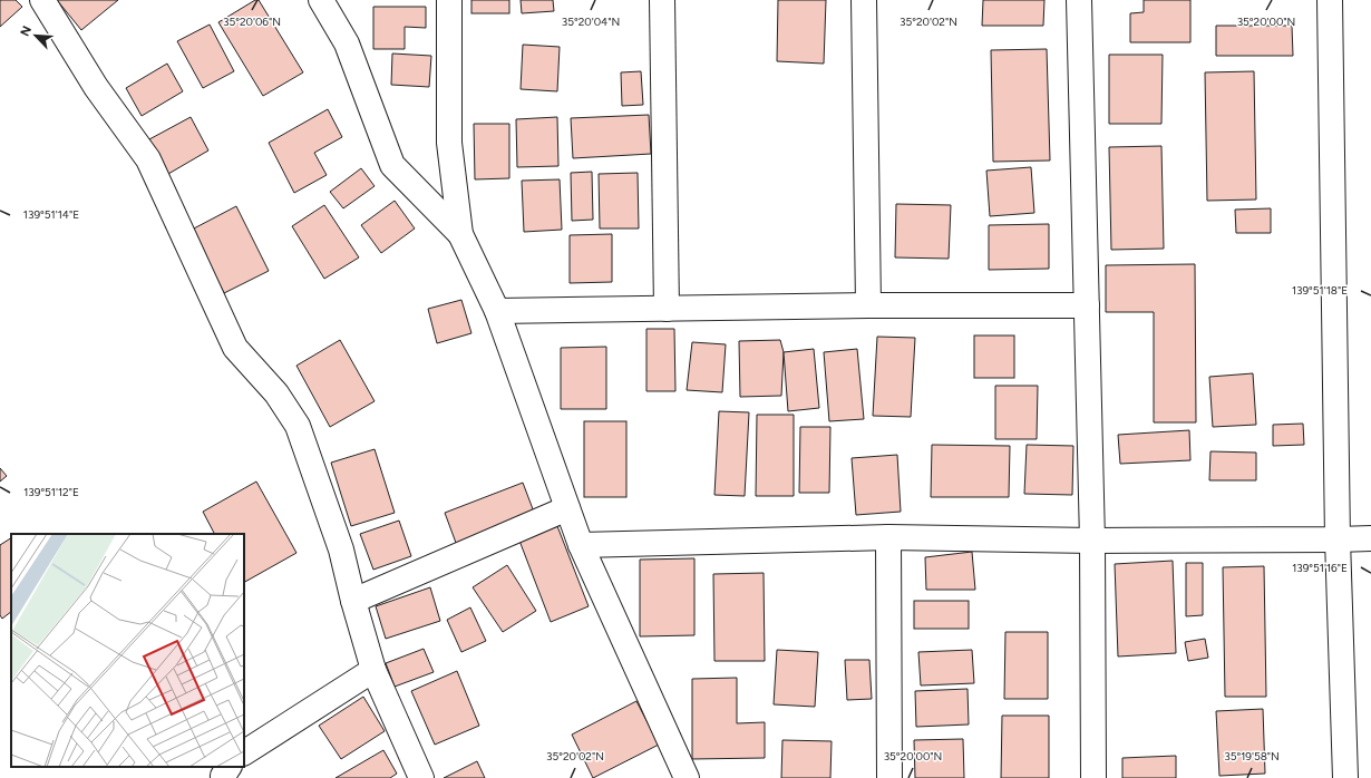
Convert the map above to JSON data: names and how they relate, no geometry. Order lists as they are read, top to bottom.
{
  "north": "top left",
  "coordinates": [
    "35°20'06\"N",
    "35°20'04\"N",
    "35°20'02\"N",
    "35°20'00\"N",
    "139°51'14\"E",
    "139°51'18\"E",
    "139°51'12\"E",
    "139°51'16\"E",
    "35°19'58\"N"
  ]
}
